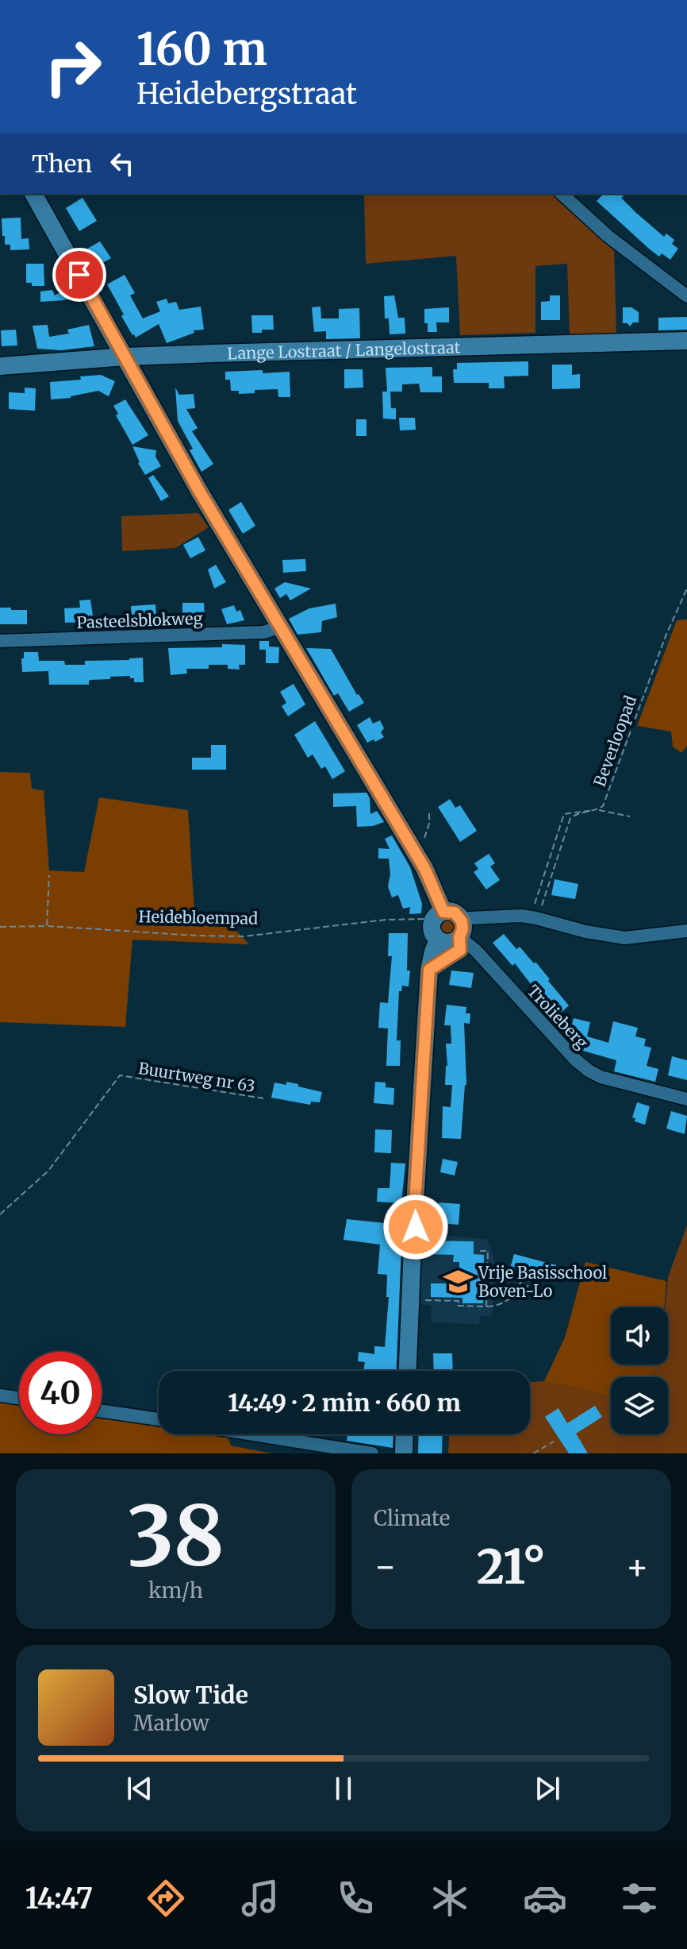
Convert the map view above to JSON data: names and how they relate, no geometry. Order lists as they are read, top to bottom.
{
  "streets": {
    "street": ["Lange Lostraat / Langelostraat", "Pasteelsblokweg", "Trolieberg"],
    "path": ["Beverloopad", "Heidebloempad", "Buurtweg nr 63"]
  },
  "crossings": [
    ["Heidebloempad", "Trolieberg"]
  ],
  "places": {
    "school or university": ["Vrije Basisschool Boven-Lo"]
  },
  "page": {
    "turn": ["160 m", "Heidebergstraat"],
    "then": "Then",
    "limit": "40",
    "trip": "14:49 · 2 min · 660 m",
    "tile": [
      ["38", "km/h"],
      "Climate"
    ],
    "heat": ["−", "21°", "+"],
    "song": ["Slow Tide", "Marlow"],
    "tabs": "14:47"
  }
}
